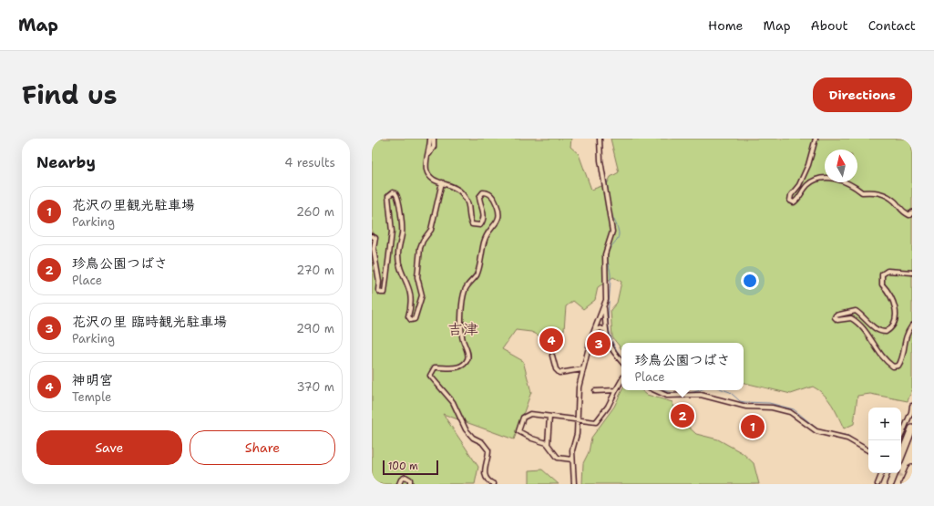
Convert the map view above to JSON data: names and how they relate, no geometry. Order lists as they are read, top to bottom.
{
  "districts": ["吉津"],
  "scale_bar": "100 m",
  "north": "top",
  "page": {
    "header": "Map",
    "nav": [
      "Home",
      "Map",
      "About",
      "Contact"
    ],
    "title": "Find us",
    "buttons": [
      "Directions",
      ["Save", "Share"]
    ],
    "heading": ["Nearby", "4 results"],
    "list": [
      {
        "mark": "1",
        "name": "花沢の里観光駐車場",
        "note": "Parking",
        "value": "260 m"
      },
      {
        "mark": "2",
        "name": "珍鳥公園つばさ",
        "note": "Place",
        "value": "270 m"
      },
      {
        "mark": "3",
        "name": "花沢の里 臨時観光駐車場",
        "note": "Parking",
        "value": "290 m"
      },
      {
        "mark": "4",
        "name": "神明宮",
        "note": "Temple",
        "value": "370 m"
      }
    ],
    "pins": [
      "4",
      "3",
      "2",
      "1"
    ],
    "popup": ["珍鳥公園つばさ", "Place"],
    "map_buttons": ["+", "−"],
    "scale": "100 m"
  }
}
